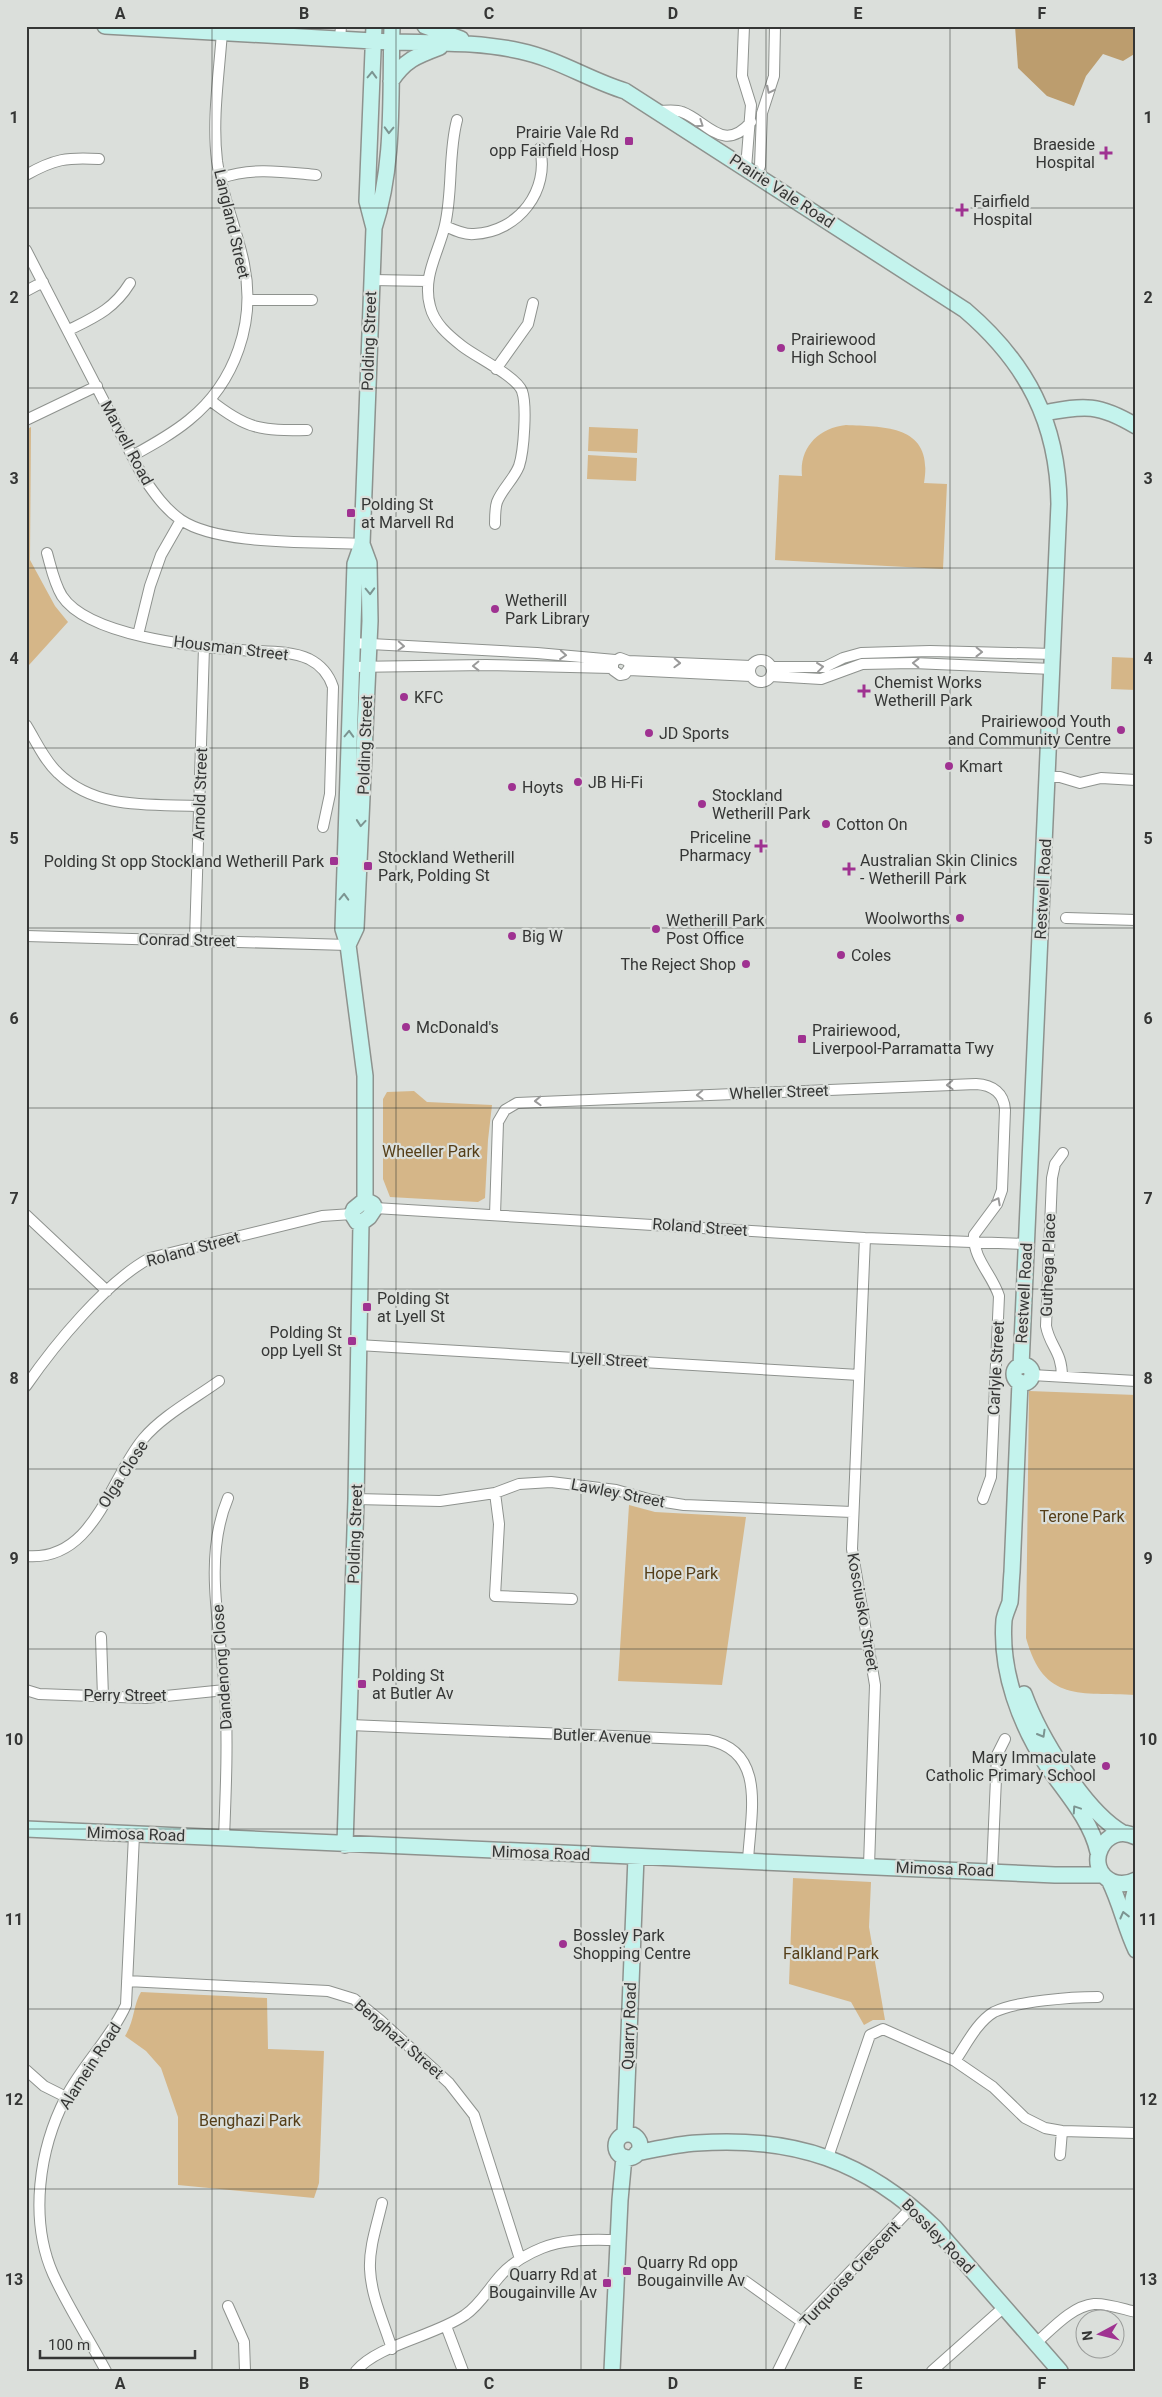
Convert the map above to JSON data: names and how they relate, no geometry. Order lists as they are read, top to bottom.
{
  "streets": {
    "main road": [
      "Prairie Vale Road",
      "Polding Street",
      "Restwell Road",
      "Mimosa Road",
      "Quarry Road",
      "Bossley Road"
    ],
    "street": [
      "Langland Street",
      "Marvell Road",
      "Housman Street",
      "Arnold Street",
      "Conrad Street",
      "Wheller Street",
      "Roland Street",
      "Guthega Place",
      "Lyell Street",
      "Carlyle Street",
      "Olga Close",
      "Lawley Street",
      "Kosciusko Street",
      "Dandenong Close",
      "Perry Street",
      "Butler Avenue",
      "Benghazi Street",
      "Alamein Road",
      "Turquoise Crescent"
    ]
  },
  "crossings": [
    ["Prairie Vale Road", "Langland Street"],
    ["Prairie Vale Road", "Polding Street"],
    ["Prairie Vale Road", "Restwell Road"],
    ["Langland Street", "Marvell Road"],
    ["Polding Street", "Marvell Road"],
    ["Polding Street", "Conrad Street"],
    ["Polding Street", "Roland Street"],
    ["Polding Street", "Lyell Street"],
    ["Polding Street", "Lawley Street"],
    ["Polding Street", "Butler Avenue"],
    ["Polding Street", "Mimosa Road"],
    ["Housman Street", "Arnold Street"],
    ["Arnold Street", "Conrad Street"],
    ["Restwell Road", "Roland Street"],
    ["Restwell Road", "Mimosa Road"],
    ["Wheller Street", "Roland Street"],
    ["Wheller Street", "Carlyle Street"],
    ["Roland Street", "Carlyle Street"],
    ["Roland Street", "Kosciusko Street"],
    ["Lyell Street", "Kosciusko Street"],
    ["Lawley Street", "Kosciusko Street"],
    ["Kosciusko Street", "Mimosa Road"],
    ["Dandenong Close", "Perry Street"],
    ["Dandenong Close", "Mimosa Road"],
    ["Butler Avenue", "Mimosa Road"],
    ["Mimosa Road", "Quarry Road"],
    ["Mimosa Road", "Alamein Road"],
    ["Quarry Road", "Bossley Road"],
    ["Benghazi Street", "Alamein Road"],
    ["Bossley Road", "Turquoise Crescent"]
  ],
  "parks": [
    "Wheeller Park",
    "Terone Park",
    "Hope Park",
    "Falkland Park",
    "Benghazi Park"
  ],
  "places": {
    "transit": [
      "Prairie Vale Rd opp Fairfield Hosp",
      "Polding St at Marvell Rd",
      "Polding St opp Stockland Wetherill Park",
      "Stockland Wetherill Park, Polding St",
      "Prairiewood, Liverpool-Parramatta Twy",
      "Polding St at Lyell St",
      "Polding St opp Lyell St",
      "Polding St at Butler Av",
      "Quarry Rd opp Bougainville Av",
      "Quarry Rd at Bougainville Av"
    ],
    "health": [
      "Braeside Hospital",
      "Fairfield Hospital",
      "Chemist Works Wetherill Park",
      "Priceline Pharmacy",
      "Australian Skin Clinics - Wetherill Park"
    ],
    "other": [
      "Prairiewood High School",
      "Wetherill Park Library",
      "KFC",
      "Prairiewood Youth and Community Centre",
      "JD Sports",
      "Kmart",
      "JB Hi-Fi",
      "Hoyts",
      "Stockland Wetherill Park",
      "Cotton On",
      "Woolworths",
      "Wetherill Park Post Office",
      "Big W",
      "Coles",
      "The Reject Shop",
      "McDonald's",
      "Mary Immaculate Catholic Primary School",
      "Bossley Park Shopping Centre"
    ]
  },
  "scale_bar": "100 m",
  "north": "left",
  "grid": {
    "columns": [
      "A",
      "B",
      "C",
      "D",
      "E",
      "F"
    ],
    "rows": [
      "1",
      "2",
      "3",
      "4",
      "5",
      "6",
      "7",
      "8",
      "9",
      "10",
      "11",
      "12",
      "13"
    ]
  }
}
